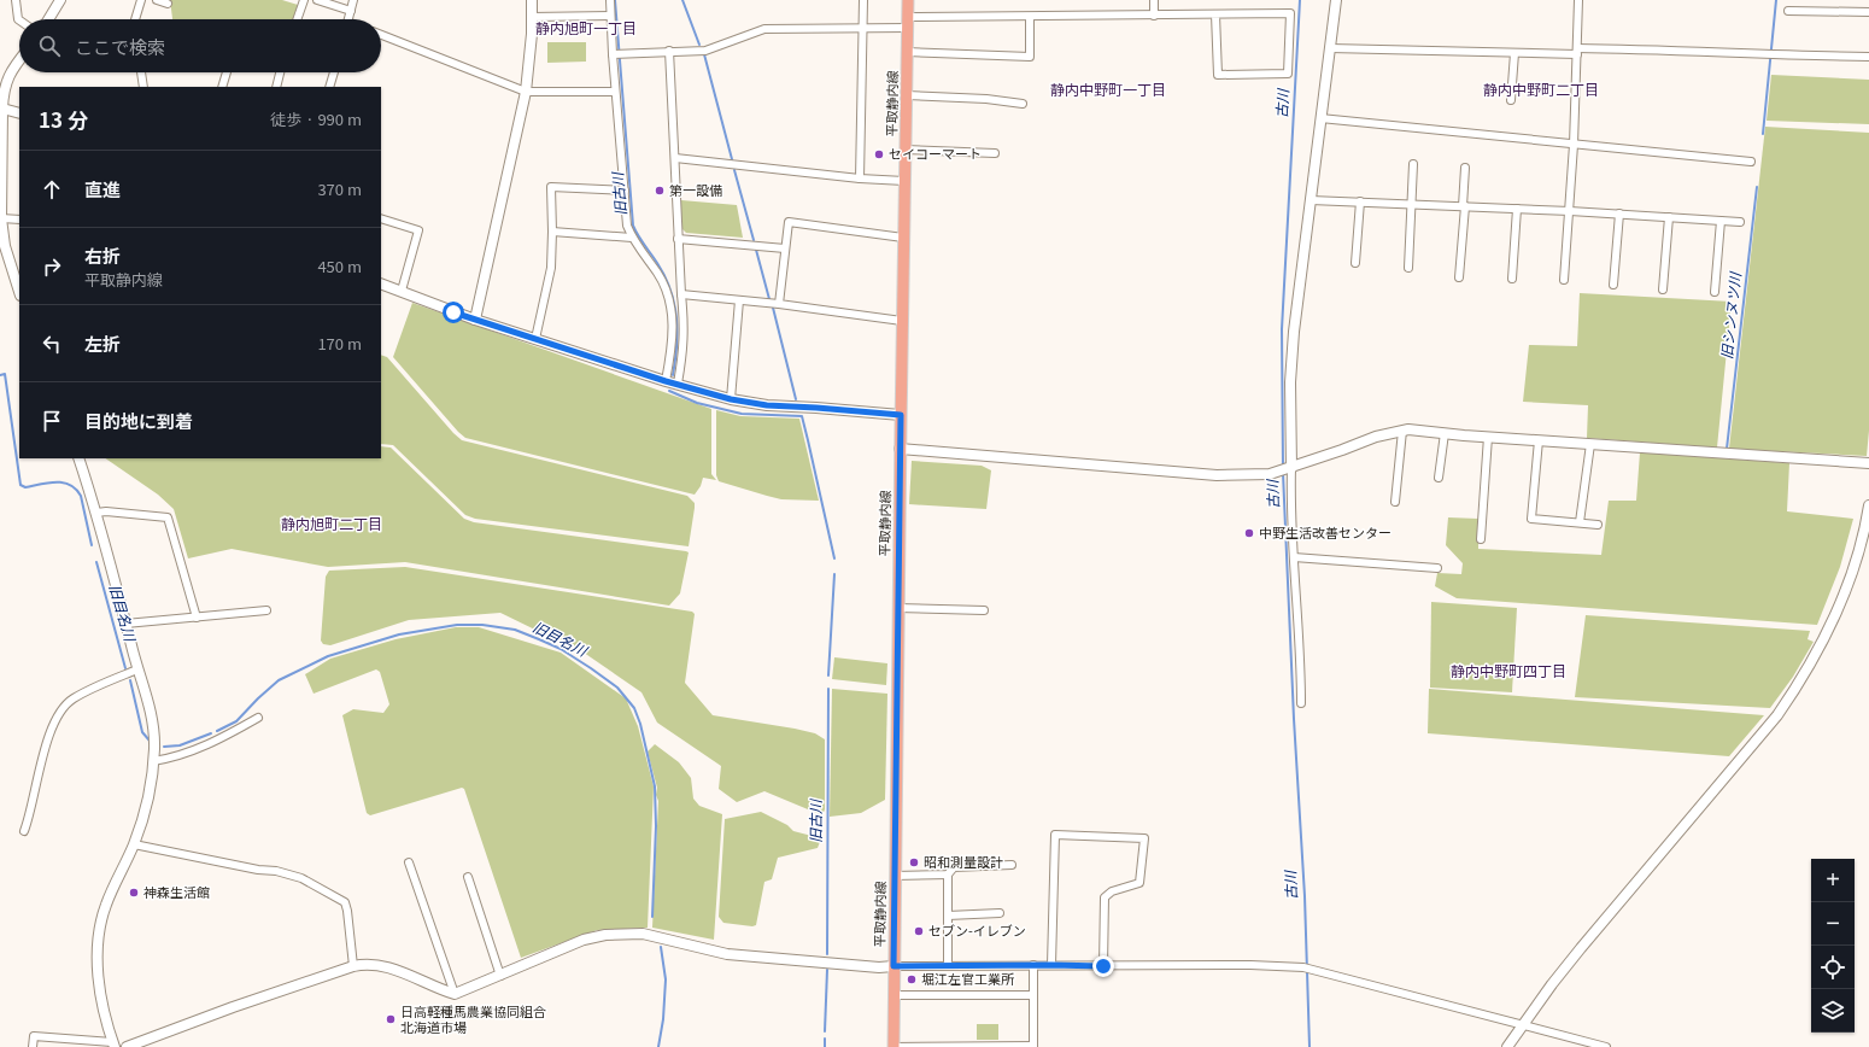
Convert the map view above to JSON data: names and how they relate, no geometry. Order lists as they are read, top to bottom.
{
  "streets": {
    "main road": ["平取静内線"]
  },
  "districts": [
    "静内旭町一丁目",
    "静内中野町一丁目",
    "静内中野町二丁目",
    "静内旭町二丁目",
    "静内中野町四丁目"
  ],
  "water": [
    "古川",
    "旧古川",
    "旧シンヌツ川",
    "旧目名川"
  ],
  "places": [
    "セイコーマート",
    "第一設備",
    "中野生活改善センター",
    "昭和測量設計",
    "神森生活館",
    "セブン-イレブン",
    "堀江左官工業所",
    "日高軽種馬農業協同組合 北海道市場"
  ],
  "page": {
    "search": "ここで検索",
    "heading": ["13 分", "徒歩 · 990 m"],
    "list": [
      ["直進", "370 m"],
      ["右折", "平取静内線", "450 m"],
      ["左折", "170 m"],
      "目的地に到着"
    ],
    "map_buttons": ["+", "−"]
  }
}
